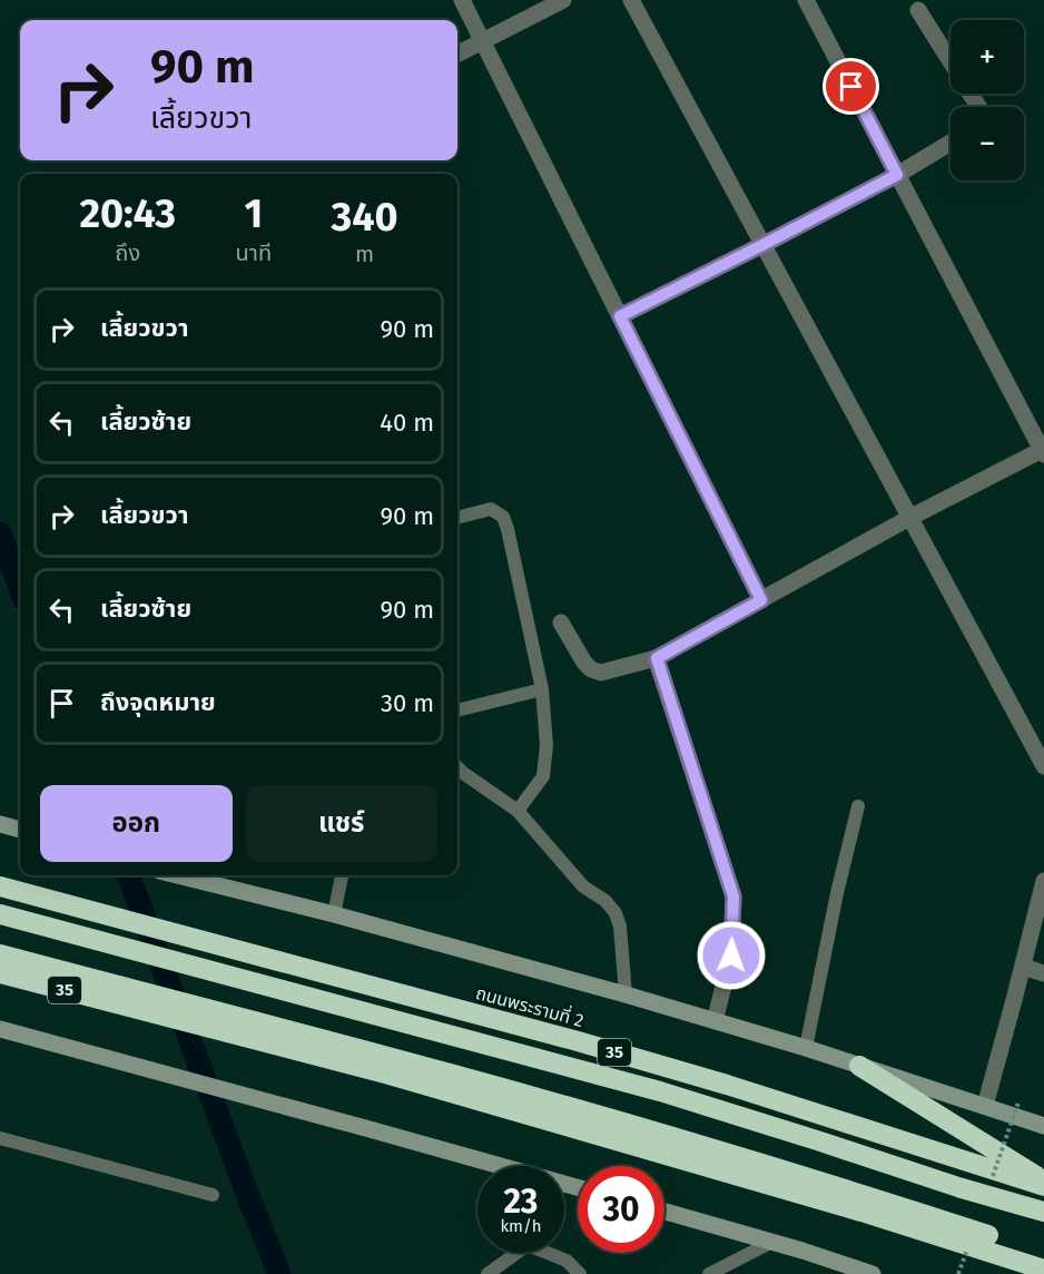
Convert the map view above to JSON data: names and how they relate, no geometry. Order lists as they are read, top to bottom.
{
  "streets": {
    "highway": ["35", "ถนนพระรามที่ 2"]
  },
  "page": {
    "map_buttons": ["+", "−"],
    "turn": ["90 m", "เลี้ยวขวา"],
    "eta": [
      "20:43",
      "ถึง",
      "1",
      "นาที",
      "340",
      "m"
    ],
    "list": [
      {
        "name": "เลี้ยวขวา",
        "value": "90 m"
      },
      {
        "name": "เลี้ยวซ้าย",
        "value": "40 m"
      },
      {
        "name": "เลี้ยวขวา",
        "value": "90 m"
      },
      {
        "name": "เลี้ยวซ้าย",
        "value": "90 m"
      },
      {
        "name": "ถึงจุดหมาย",
        "value": "30 m"
      }
    ],
    "buttons": ["ออก", "แชร์"],
    "speed": "23 km/h",
    "limit": "30"
  }
}
